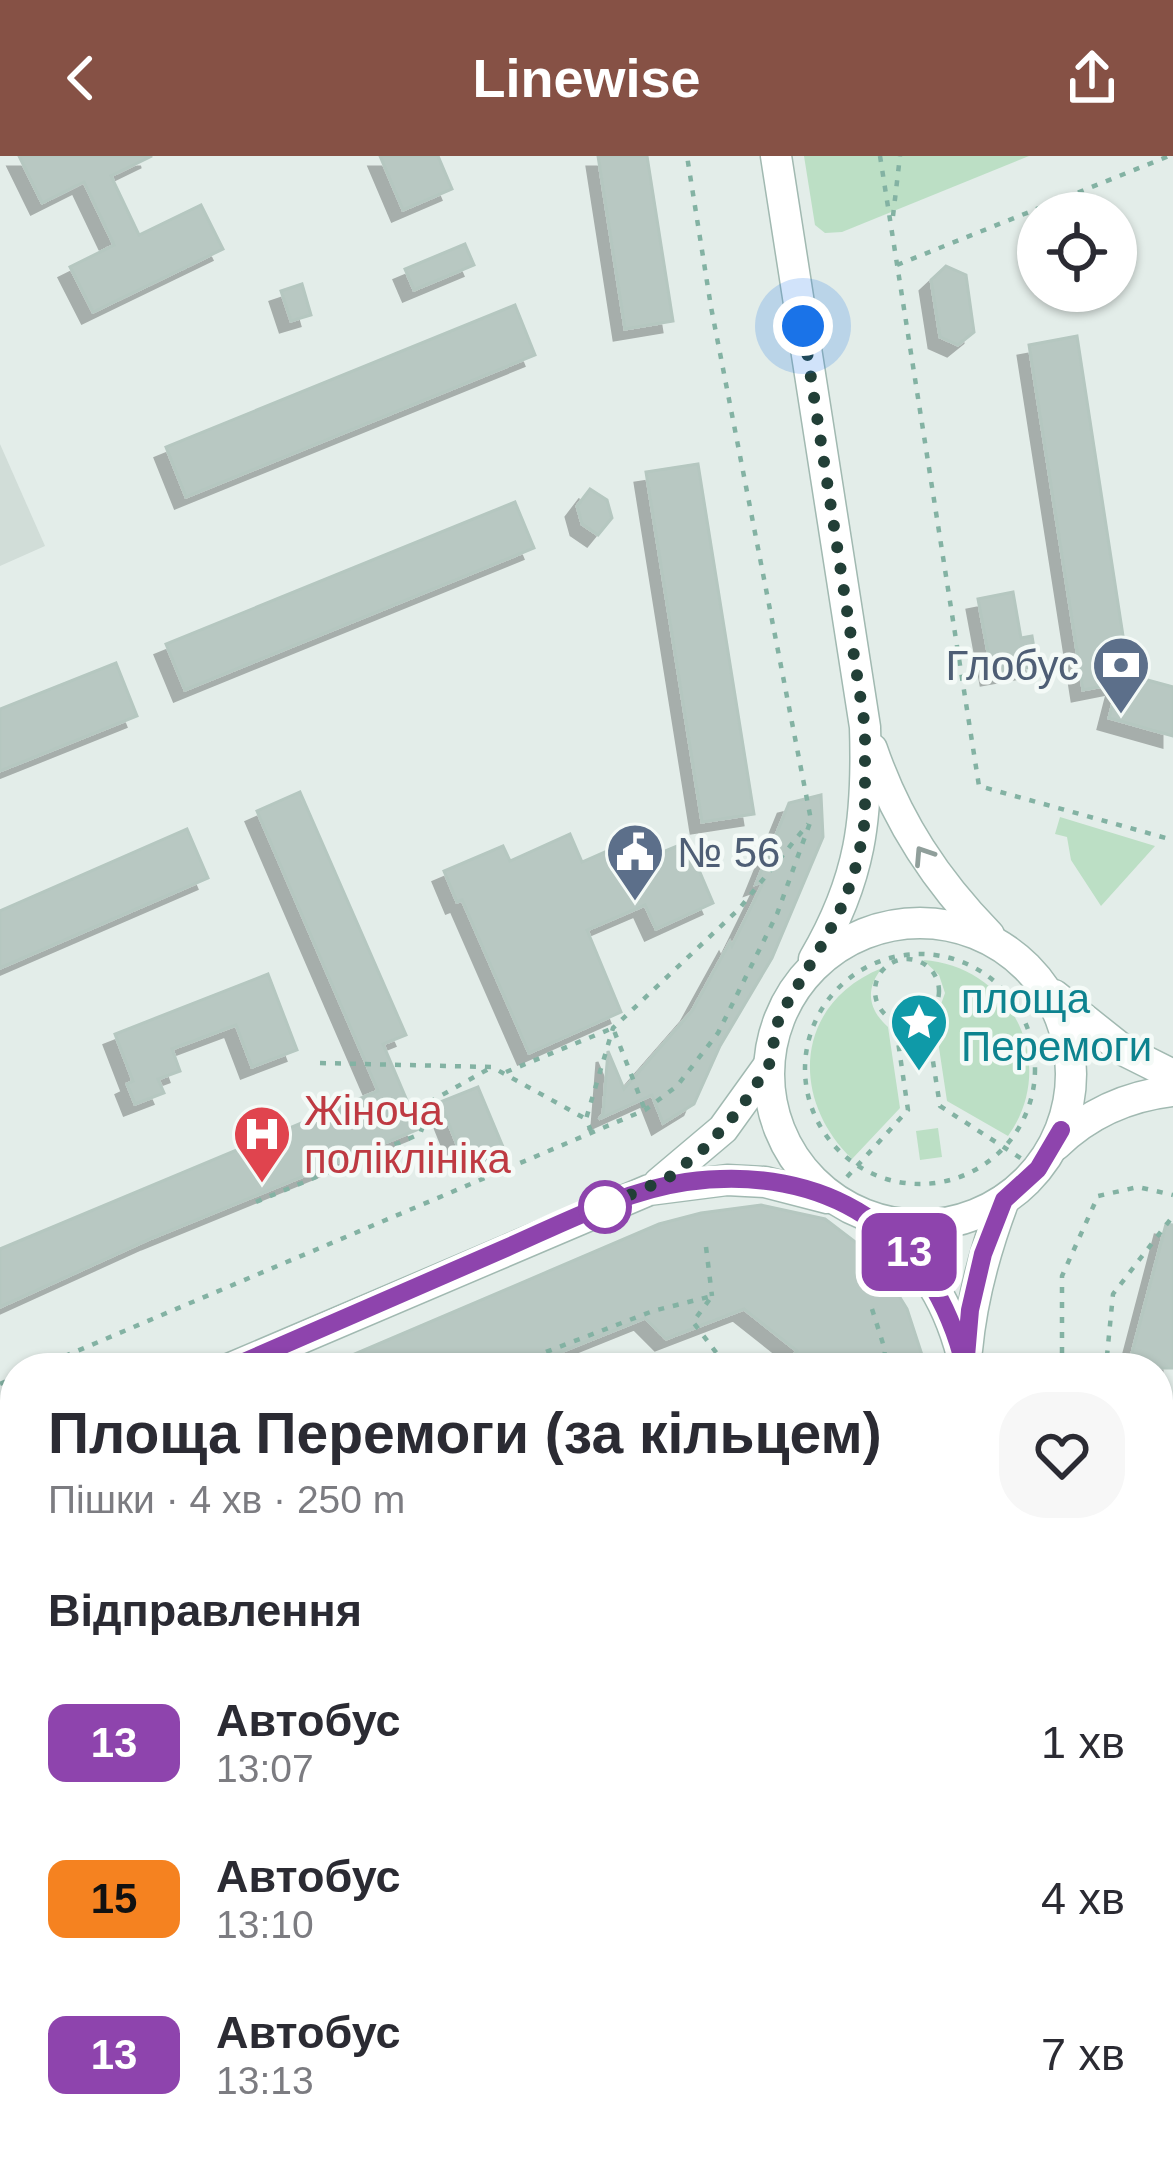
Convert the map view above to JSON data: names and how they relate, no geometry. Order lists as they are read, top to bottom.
{
  "places": {
    "bank": ["Глобус"],
    "public building": ["№ 56"],
    "place": ["площа Перемоги"],
    "hospital": ["Жіноча поліклініка"]
  },
  "lines": ["bus line 13"],
  "page": {
    "header": "Linewise",
    "on_map": "13",
    "heading": [
      ["Площа Перемоги (за кільцем)", "Пішки · 4 хв · 250 m"],
      "Відправлення"
    ],
    "list": [
      {
        "mark": "13",
        "name": "Автобус",
        "note": "13:07",
        "value": "1 хв"
      },
      {
        "mark": "15",
        "name": "Автобус",
        "note": "13:10",
        "value": "4 хв"
      },
      {
        "mark": "13",
        "name": "Автобус",
        "note": "13:13",
        "value": "7 хв"
      }
    ]
  }
}
